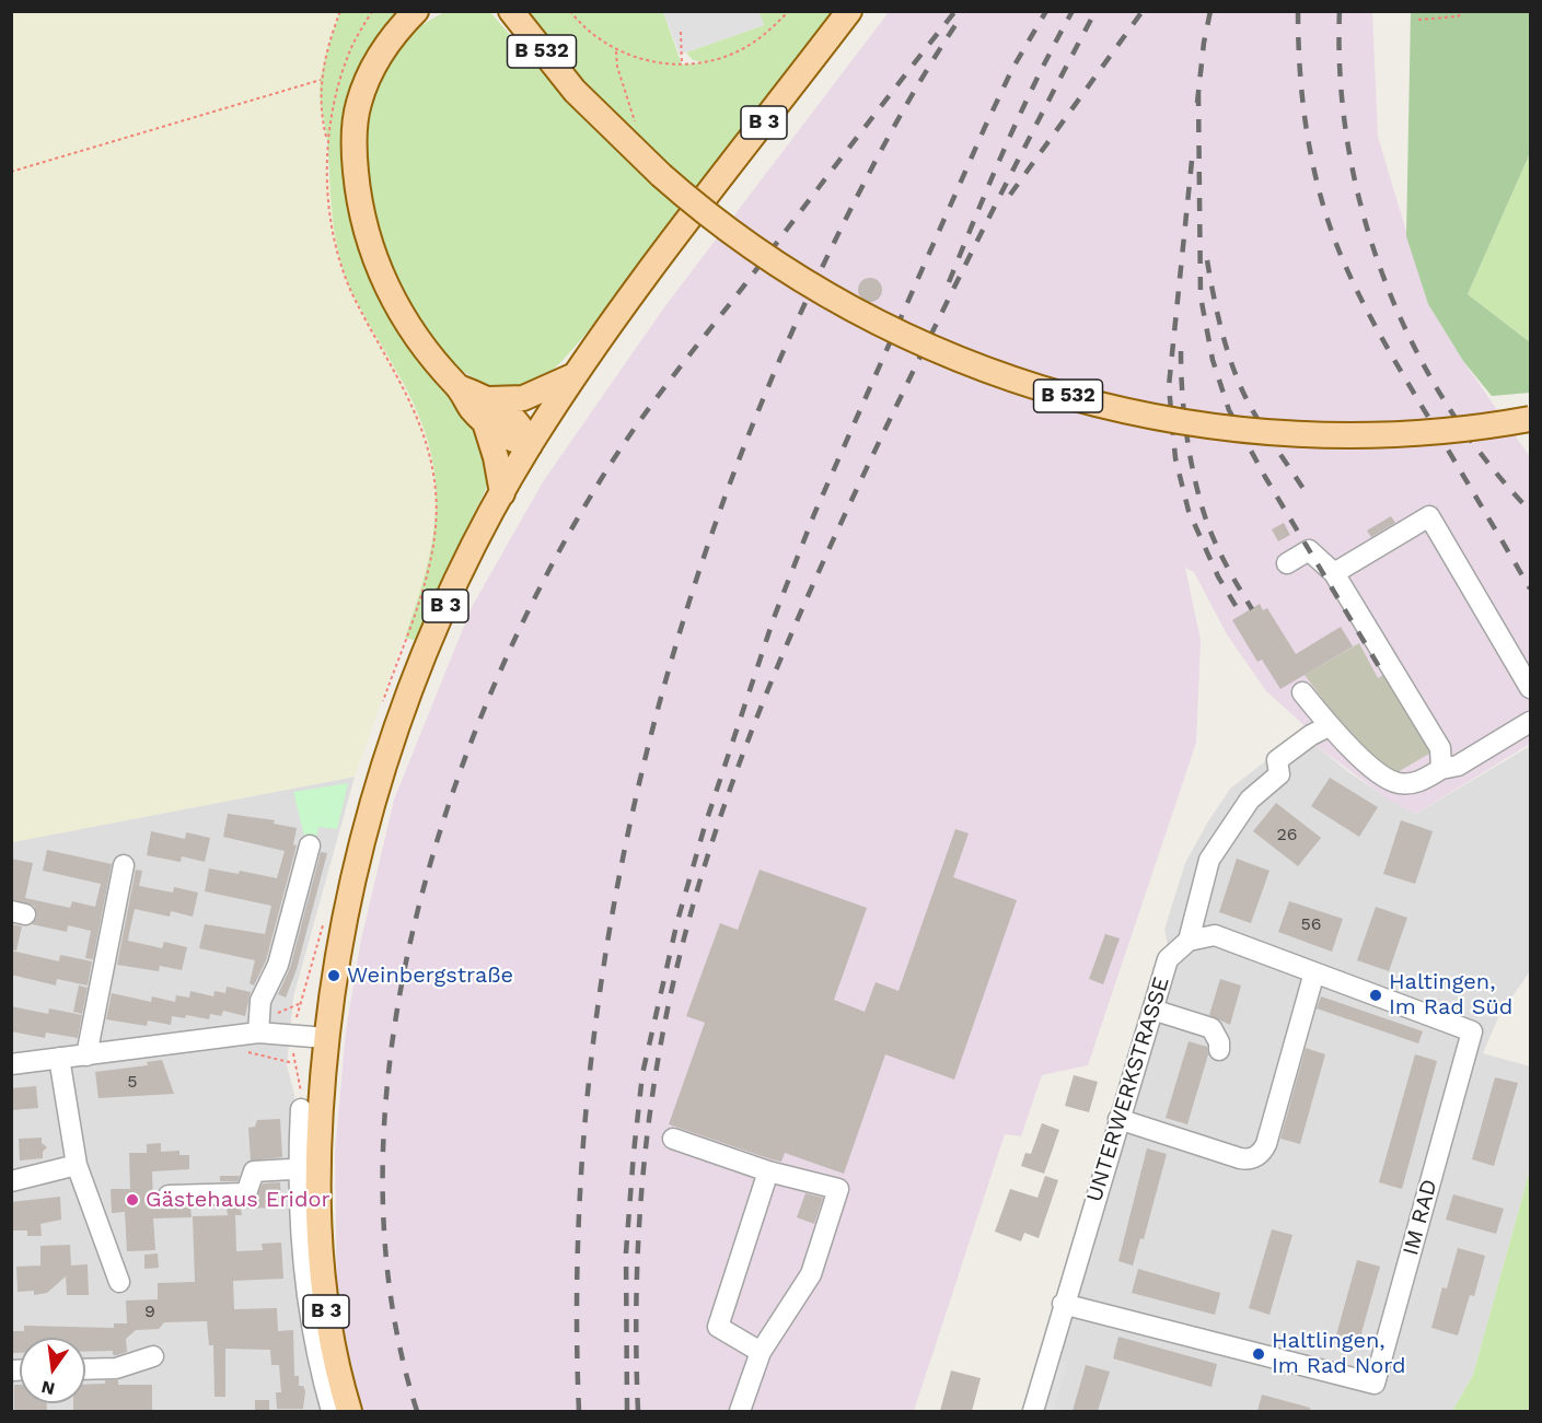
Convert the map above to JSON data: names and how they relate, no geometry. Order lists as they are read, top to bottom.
{
  "streets": {
    "main road": ["B 532", "B 3"],
    "street": ["UNTERWERKSTRASSE", "IM RAD"]
  },
  "crossings": [
    ["UNTERWERKSTRASSE", "IM RAD"]
  ],
  "places": [
    "Weinbergstraße",
    "Haltingen, Im Rad Süd",
    "Gästehaus Eridor",
    "Haltlingen, Im Rad Nord"
  ],
  "house_numbers": [
    "26",
    "56",
    "5",
    "9"
  ],
  "north": "bottom"
}
